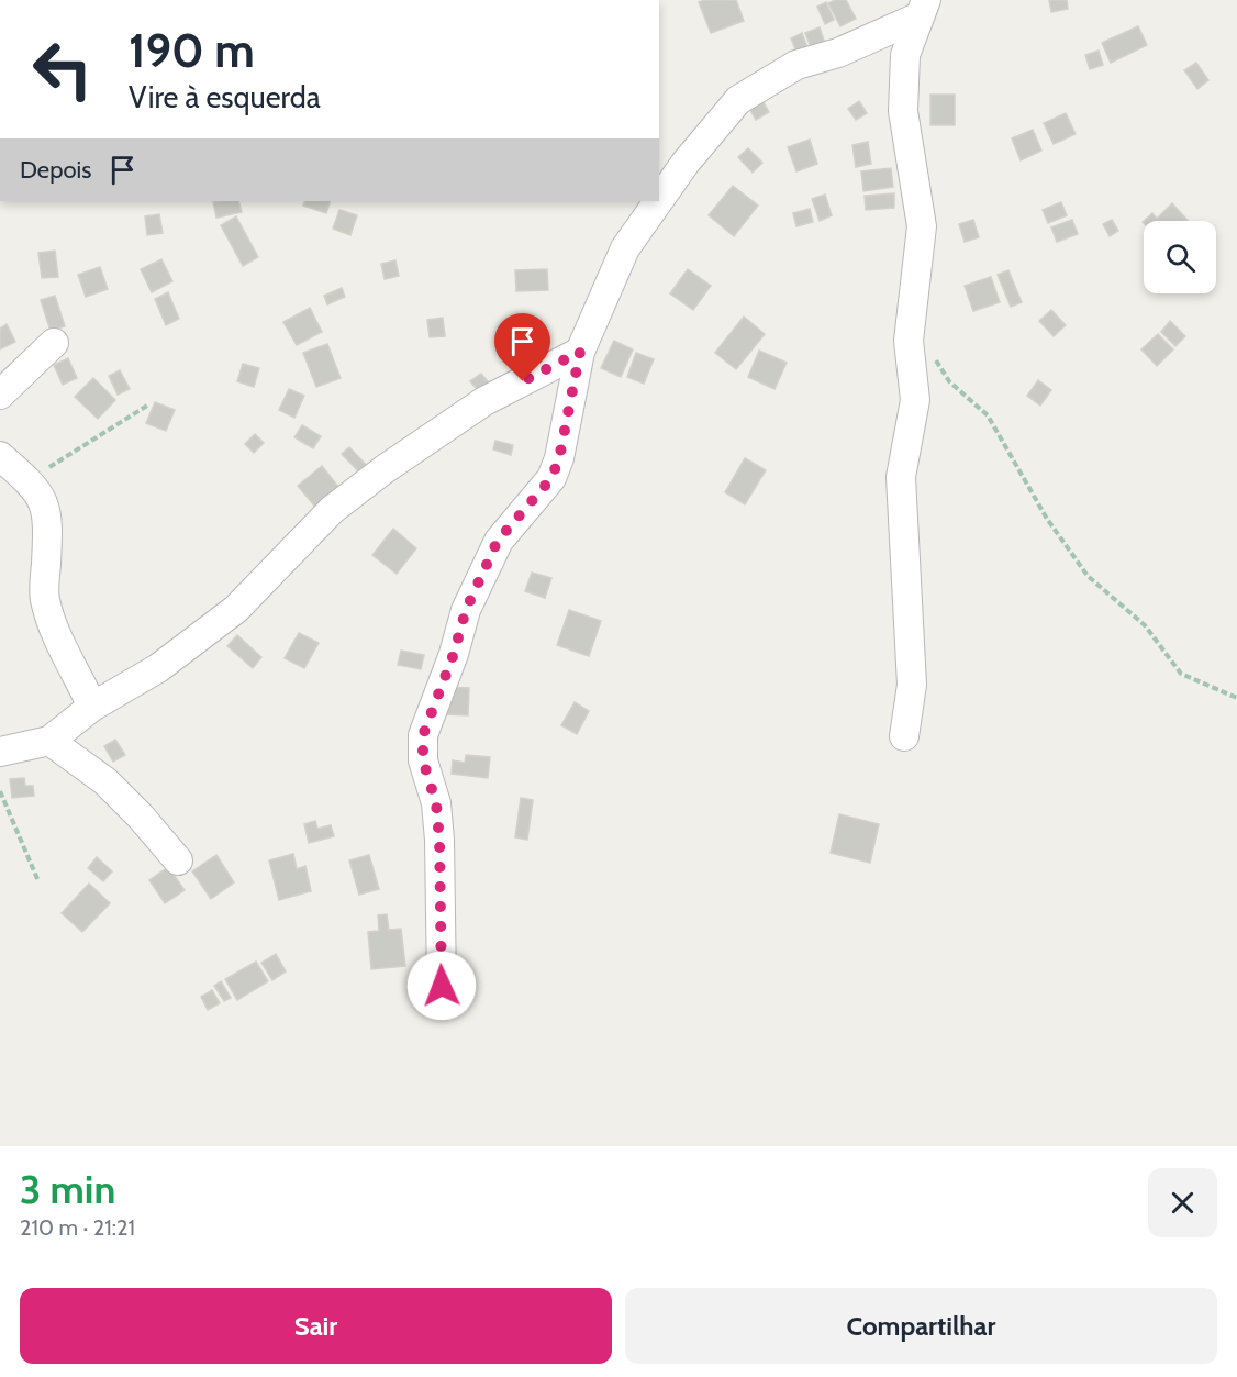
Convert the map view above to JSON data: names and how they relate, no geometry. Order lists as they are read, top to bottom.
{
  "page": {
    "turn": ["190 m", "Vire à esquerda"],
    "then": "Depois",
    "heading": ["3 min", "210 m · 21:21"],
    "buttons": ["Sair", "Compartilhar"]
  }
}
